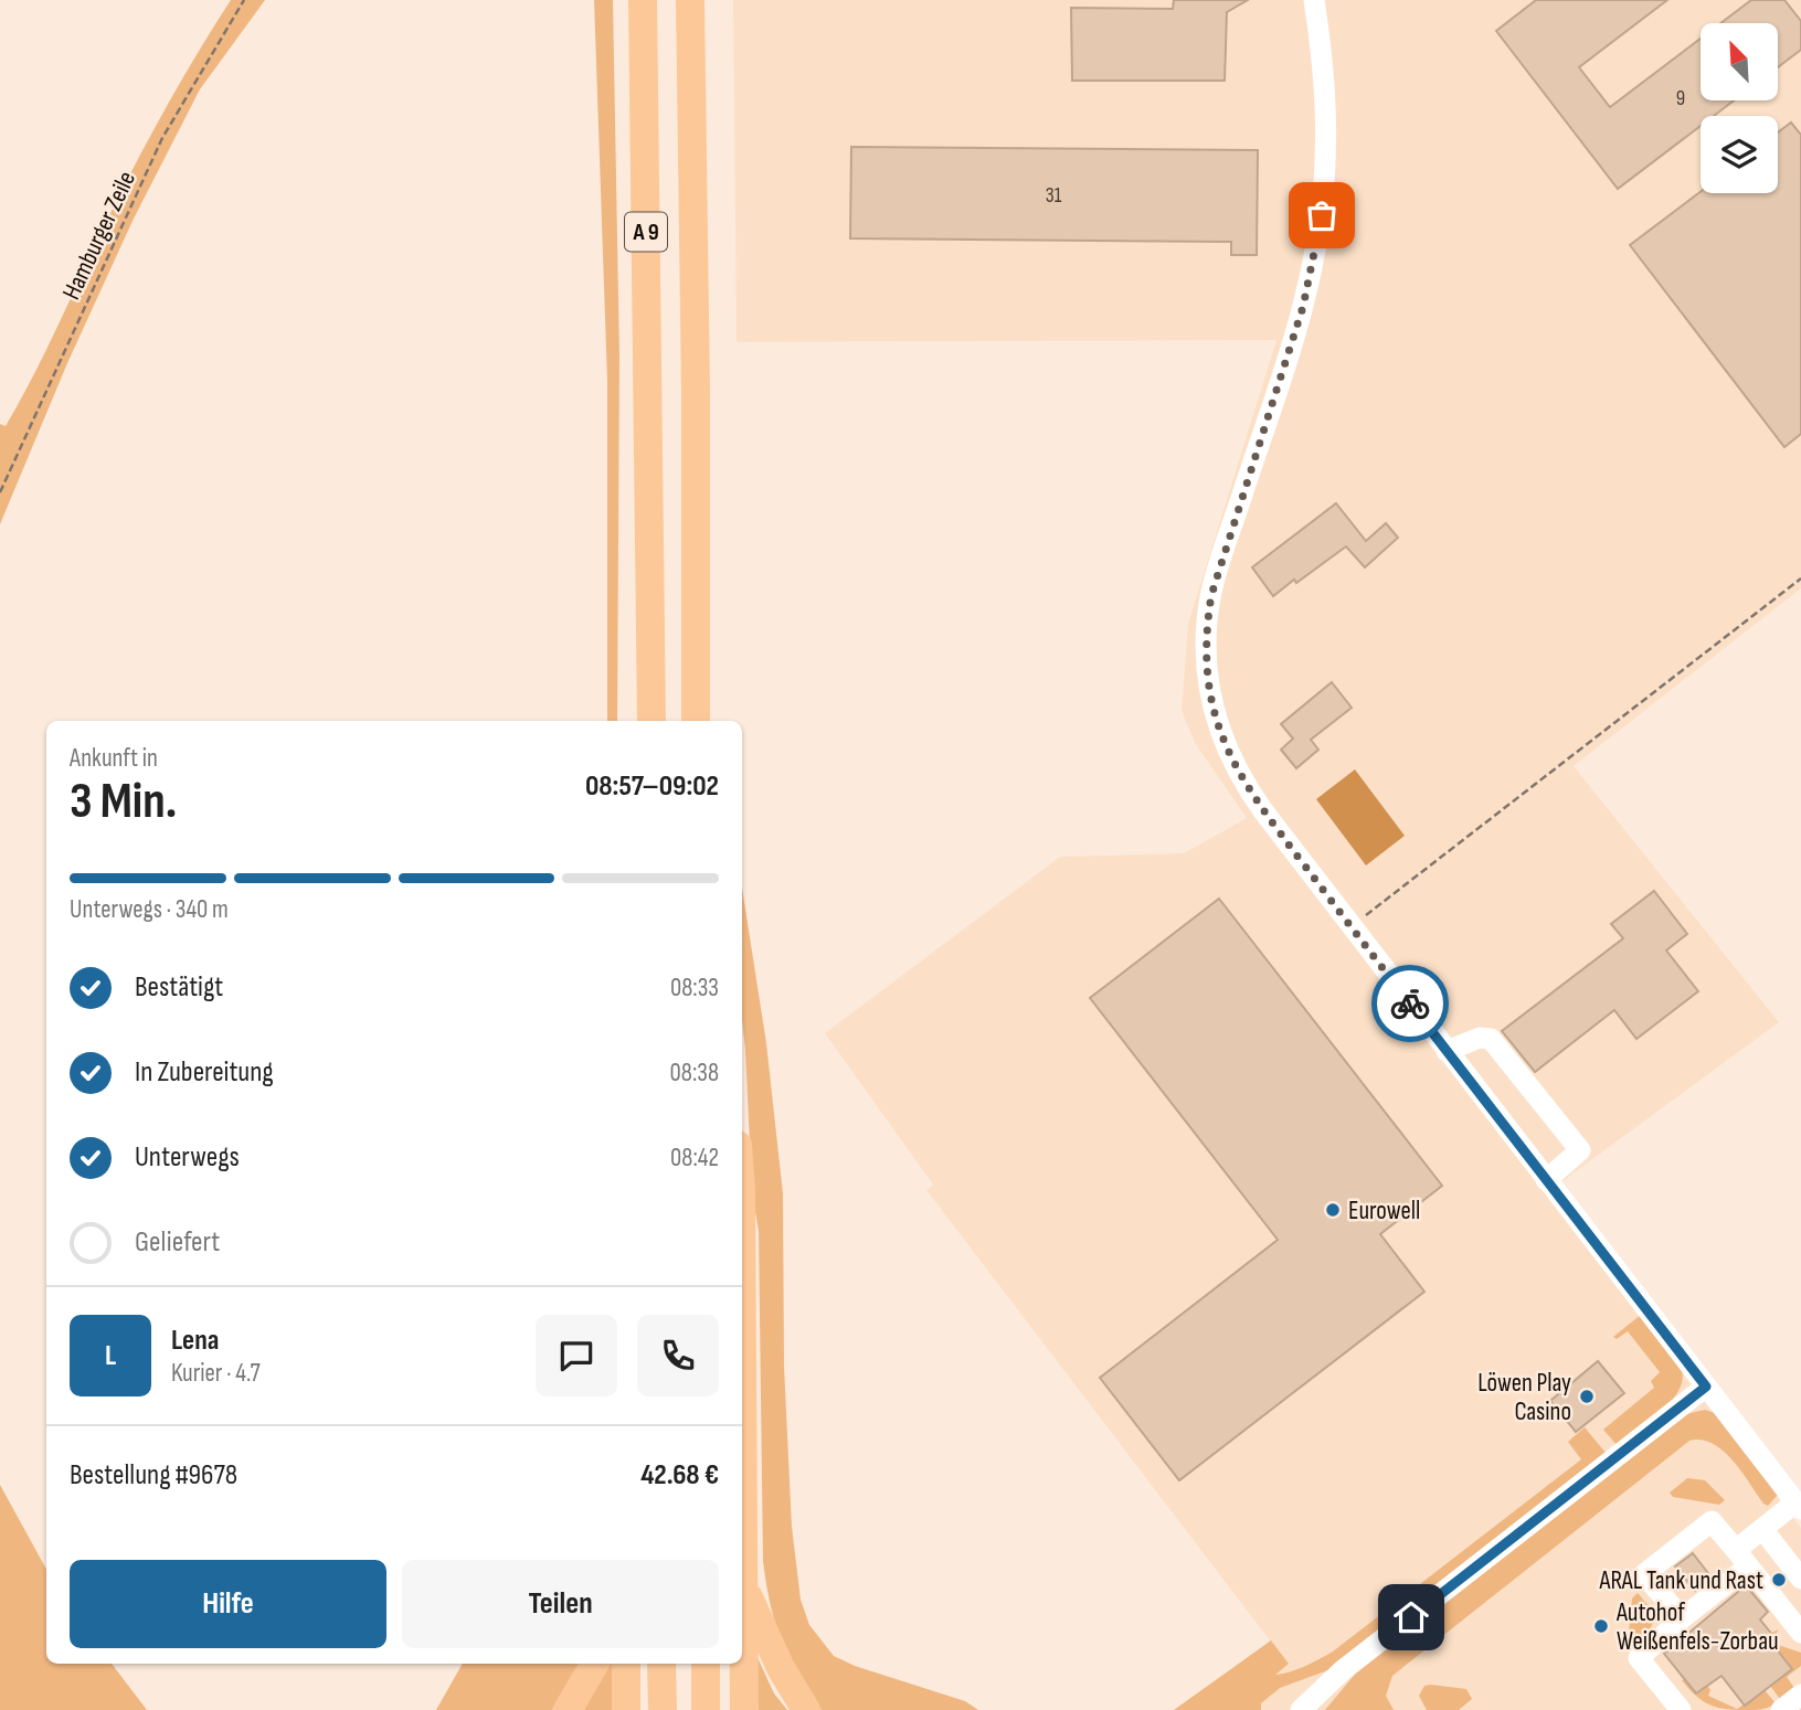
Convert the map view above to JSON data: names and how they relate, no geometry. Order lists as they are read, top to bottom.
{
  "streets": {
    "highway": ["A 9"],
    "path": ["Hamburger Zeile"]
  },
  "places": [
    "Eurowell",
    "Löwen Play Casino",
    "ARAL Tank und Rast",
    "Autohof Weißenfels-Zorbau"
  ],
  "house_numbers": ["9", "31"],
  "north": "top left",
  "page": {
    "heading": ["3 Min.", "Ankunft in", "08:57–09:02"],
    "panel": [
      "Lena",
      "Kurier · 4.7",
      "Bestellung #9678",
      "42.68 €"
    ],
    "bar": "Unterwegs · 340 m",
    "list": [
      ["Bestätigt", "08:33"],
      ["In Zubereitung", "08:38"],
      ["Unterwegs", "08:42"],
      "Geliefert"
    ],
    "round": "L",
    "buttons": ["Hilfe", "Teilen"]
  }
}
